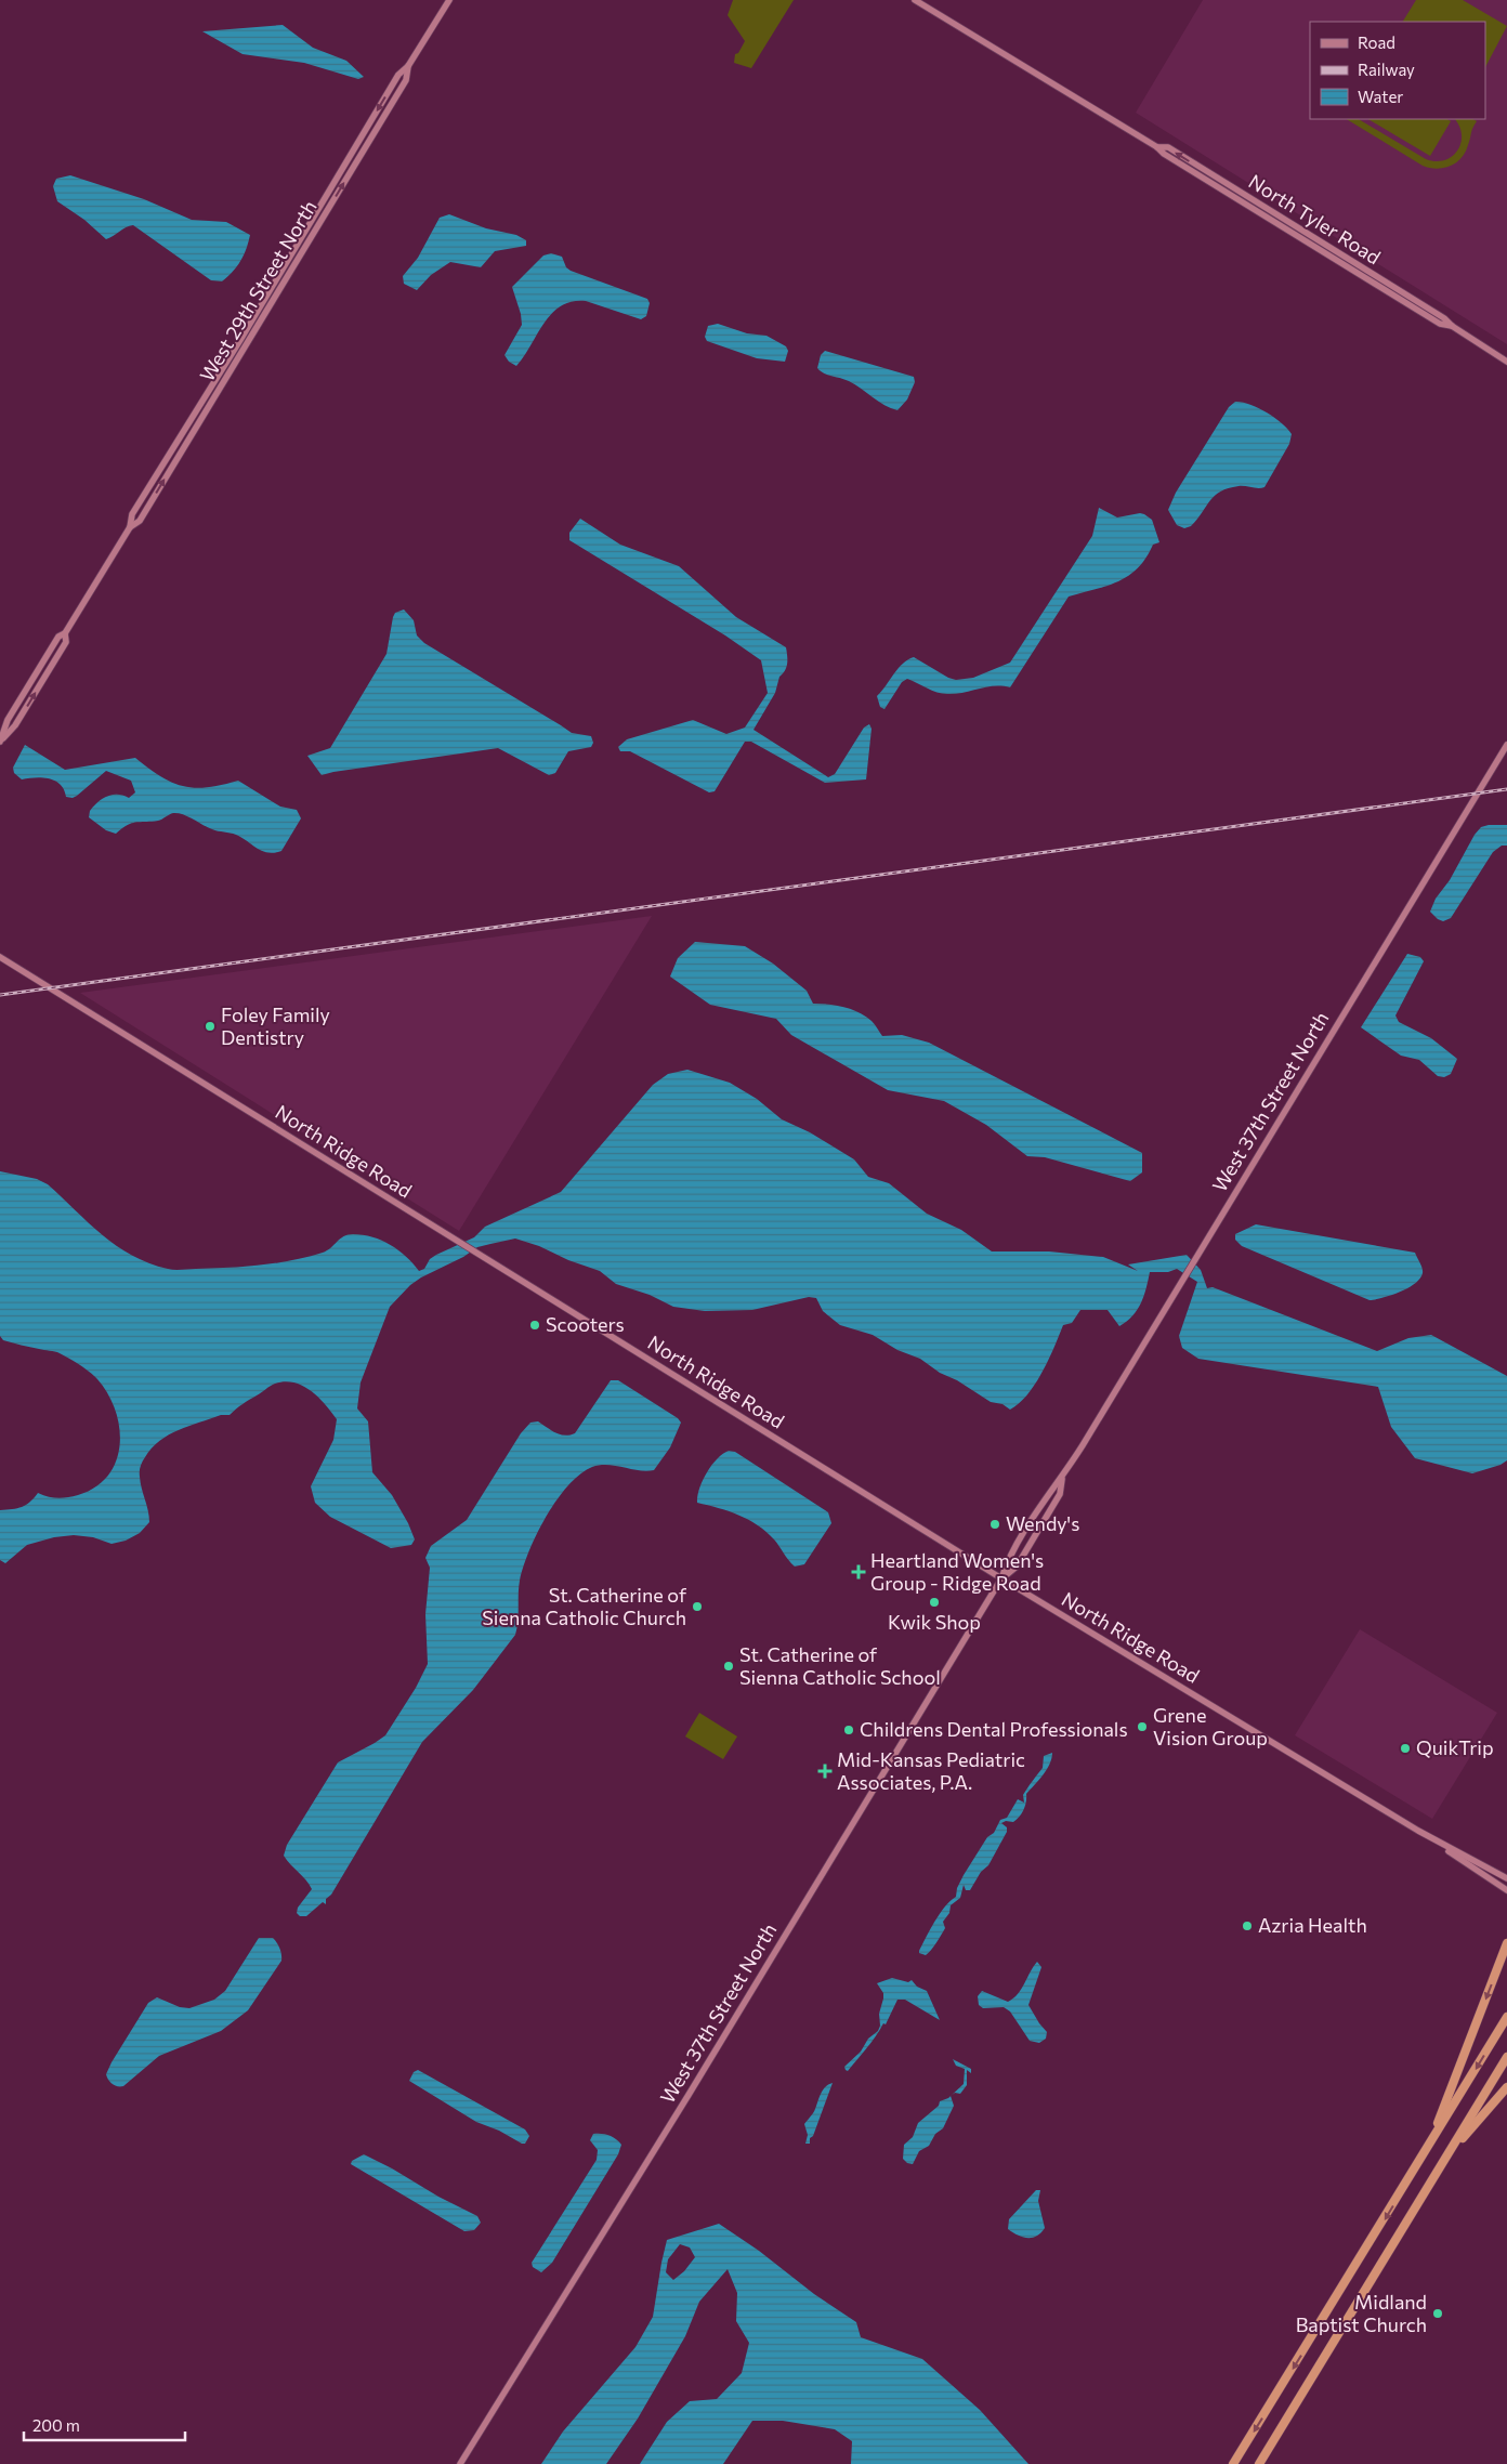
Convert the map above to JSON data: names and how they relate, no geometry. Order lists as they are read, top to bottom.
{
  "streets": {
    "main road": [
      "North Tyler Road",
      "West 29th Street North",
      "West 37th Street North",
      "North Ridge Road"
    ]
  },
  "crossings": [
    ["West 37th Street North", "North Ridge Road"]
  ],
  "places": {
    "other": [
      "Foley Family Dentistry",
      "Scooters",
      "Wendy's",
      "Kwik Shop",
      "St. Catherine of Sienna Catholic Church",
      "St. Catherine of Sienna Catholic School",
      "Grene Vision Group",
      "Childrens Dental Professionals",
      "QuikTrip",
      "Azria Health",
      "Midland Baptist Church"
    ],
    "health": ["Heartland Women's Group - Ridge Road", "Mid-Kansas Pediatric Associates, P.A."]
  },
  "legend": ["Road", "Railway", "Water"],
  "scale_bar": "200 m"
}
